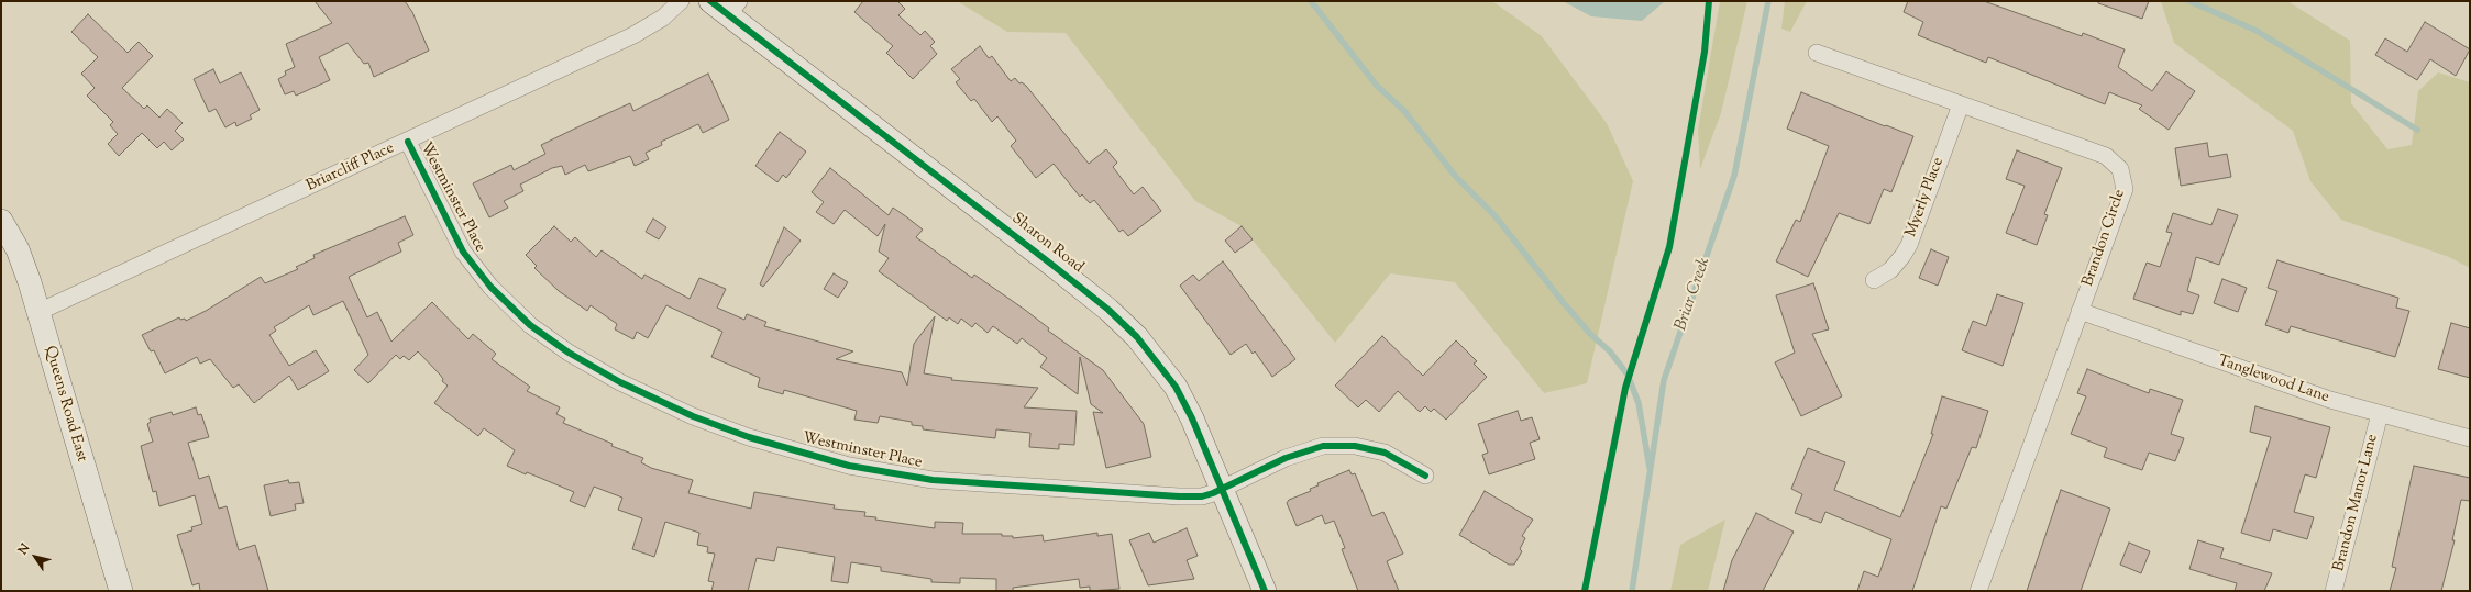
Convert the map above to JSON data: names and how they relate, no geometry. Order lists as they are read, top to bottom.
{
  "streets": {
    "street": [
      "Briarcliff Place",
      "Westminster Place",
      "Myerly Place",
      "Brandon Circle",
      "Sharon Road",
      "Tanglewood Lane",
      "Queens Road East",
      "Brandon Manor Lane"
    ]
  },
  "crossings": [
    ["Briarcliff Place", "Westminster Place"],
    ["Briarcliff Place", "Queens Road East"],
    ["Westminster Place", "Sharon Road"],
    ["Myerly Place", "Brandon Circle"],
    ["Brandon Circle", "Tanglewood Lane"],
    ["Tanglewood Lane", "Brandon Manor Lane"]
  ],
  "water": ["Briar Creek"],
  "north": "top left"
}
